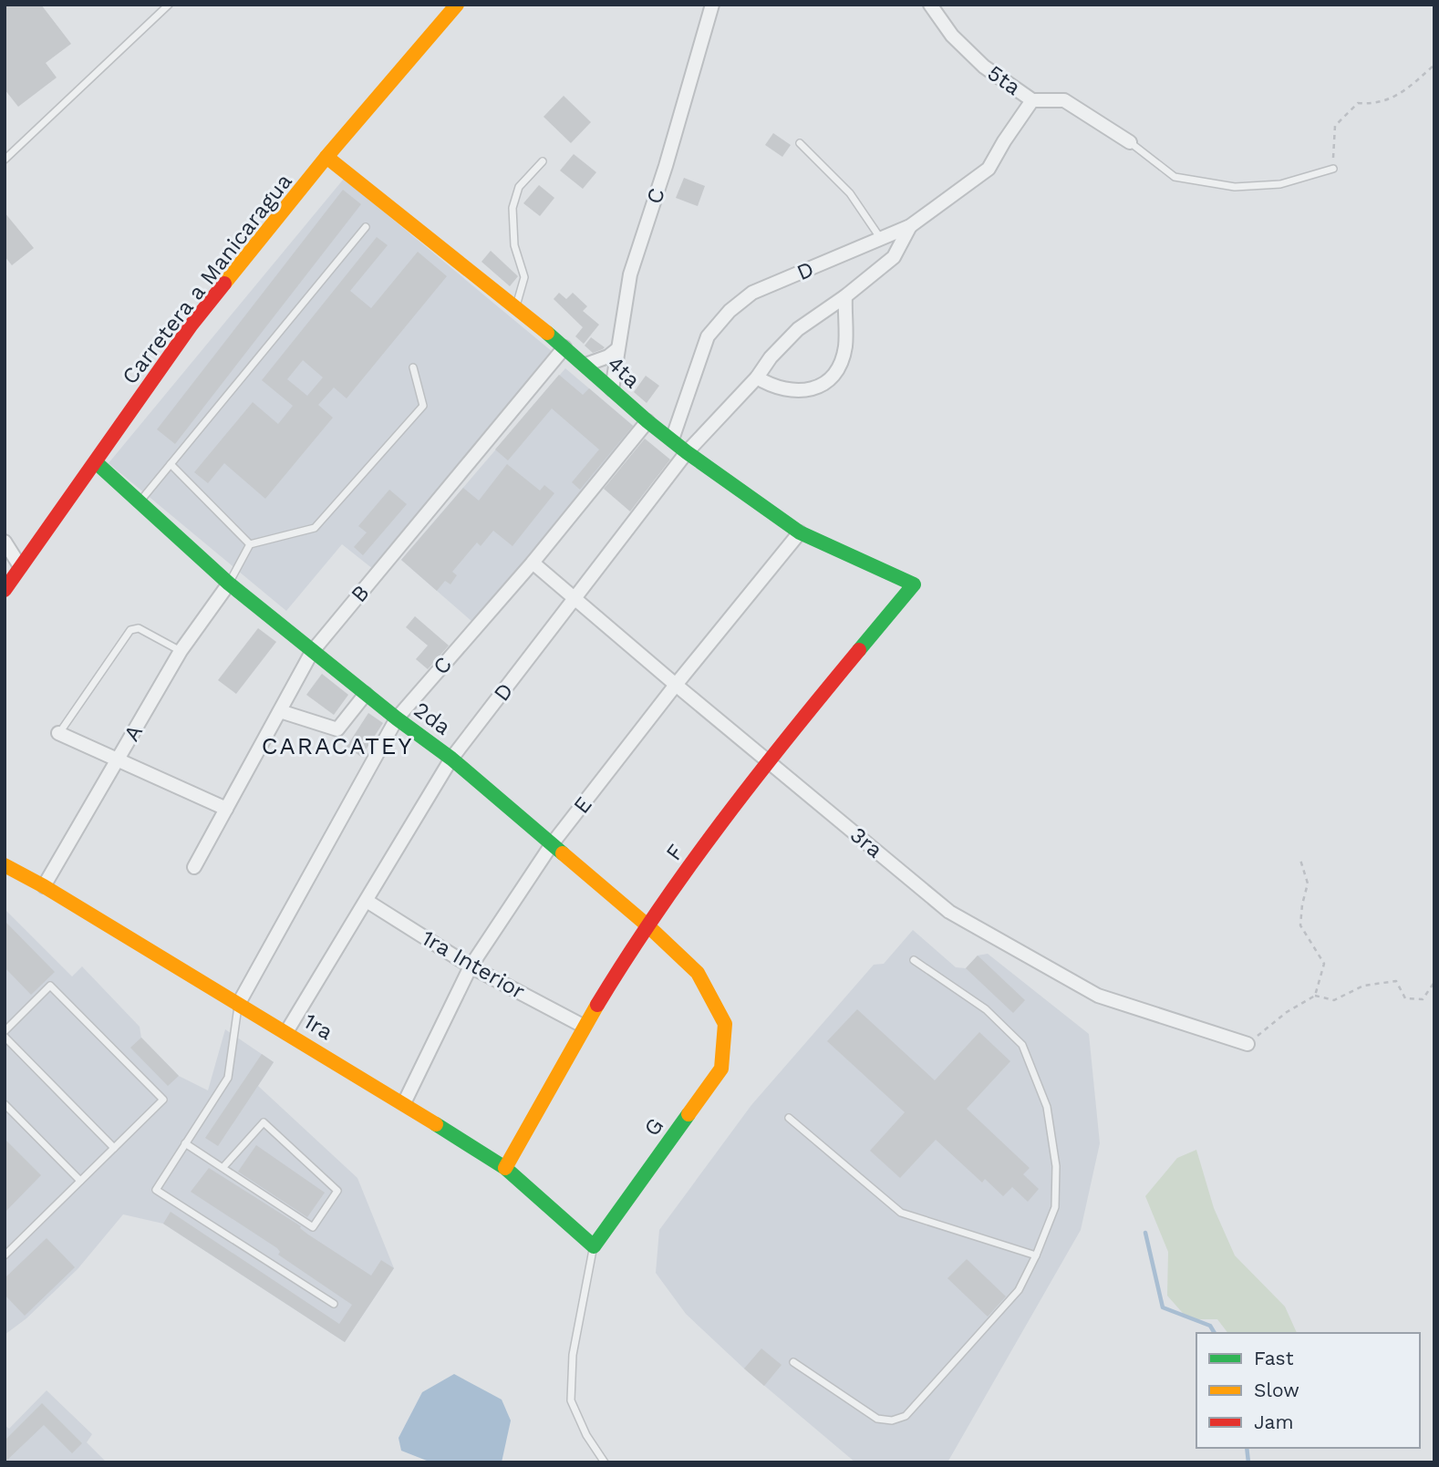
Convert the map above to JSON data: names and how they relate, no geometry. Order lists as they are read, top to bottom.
{
  "streets": {
    "street": [
      "5ta",
      "C",
      "D",
      "Carretera a Manicaragua",
      "4ta",
      "B",
      "2da",
      "A",
      "E",
      "3ra",
      "F",
      "1ra Interior",
      "1ra",
      "G"
    ]
  },
  "crossings": [
    ["5ta", "D"],
    ["C", "4ta"],
    ["C", "2da"],
    ["C", "3ra"],
    ["C", "1ra"],
    ["D", "4ta"],
    ["D", "2da"],
    ["D", "3ra"],
    ["D", "1ra Interior"],
    ["D", "1ra"],
    ["Carretera a Manicaragua", "4ta"],
    ["Carretera a Manicaragua", "2da"],
    ["4ta", "B"],
    ["4ta", "E"],
    ["4ta", "F"],
    ["B", "2da"],
    ["2da", "A"],
    ["2da", "E"],
    ["2da", "F"],
    ["2da", "G"],
    ["A", "1ra"],
    ["E", "3ra"],
    ["E", "1ra Interior"],
    ["E", "1ra"],
    ["3ra", "F"],
    ["F", "1ra Interior"],
    ["F", "1ra"],
    ["1ra", "G"]
  ],
  "districts": ["CARACATEY"],
  "legend": ["Fast", "Slow", "Jam"]
}
